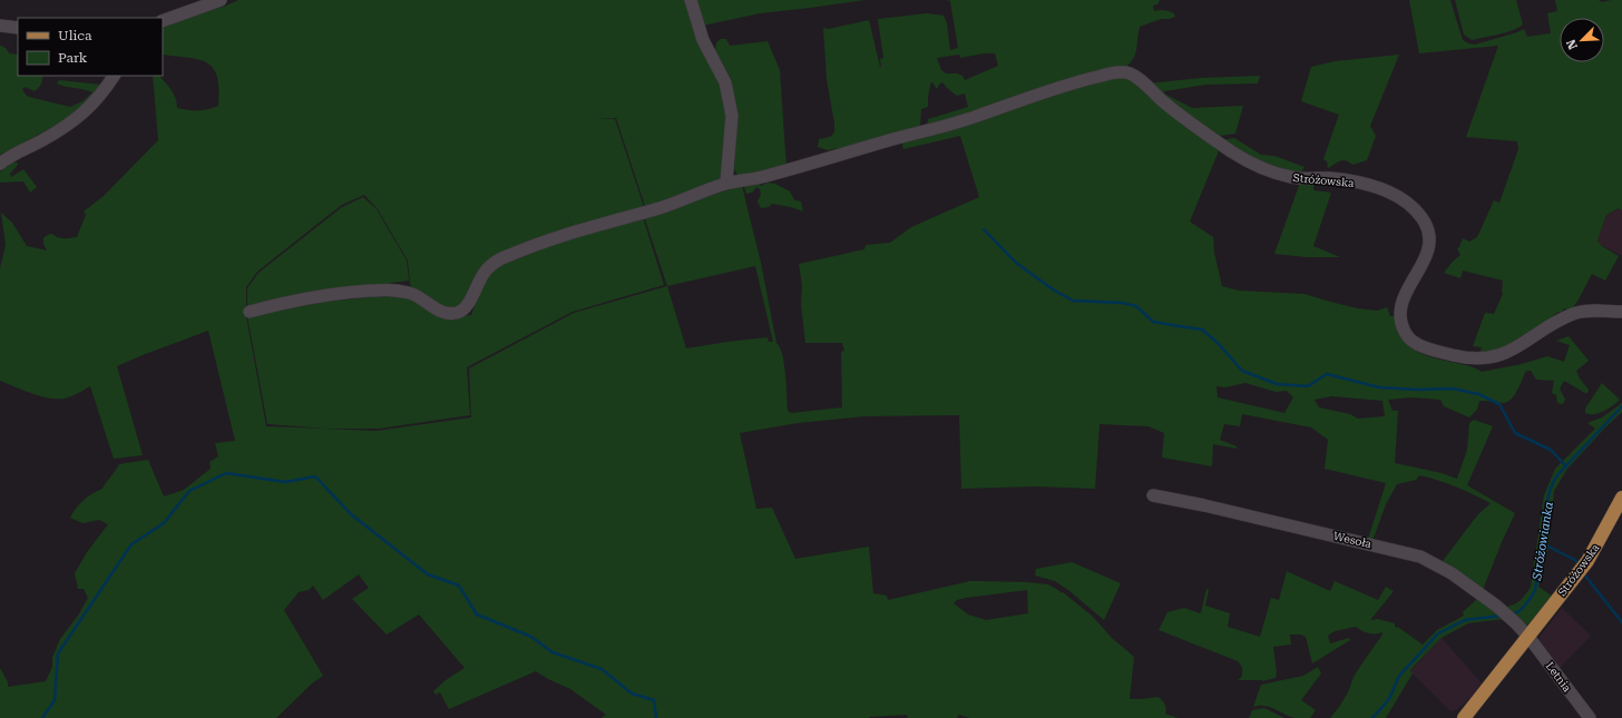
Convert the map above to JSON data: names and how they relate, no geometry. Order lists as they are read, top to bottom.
{
  "streets": {
    "main road": ["Stróżowska"],
    "street": ["Wesoła", "Letnia"]
  },
  "crossings": [
    ["Stróżowska", "Wesoła"],
    ["Stróżowska", "Letnia"],
    ["Wesoła", "Letnia"]
  ],
  "water": ["Stróżowianka"],
  "legend": ["Ulica", "Park"],
  "north": "bottom left"
}
